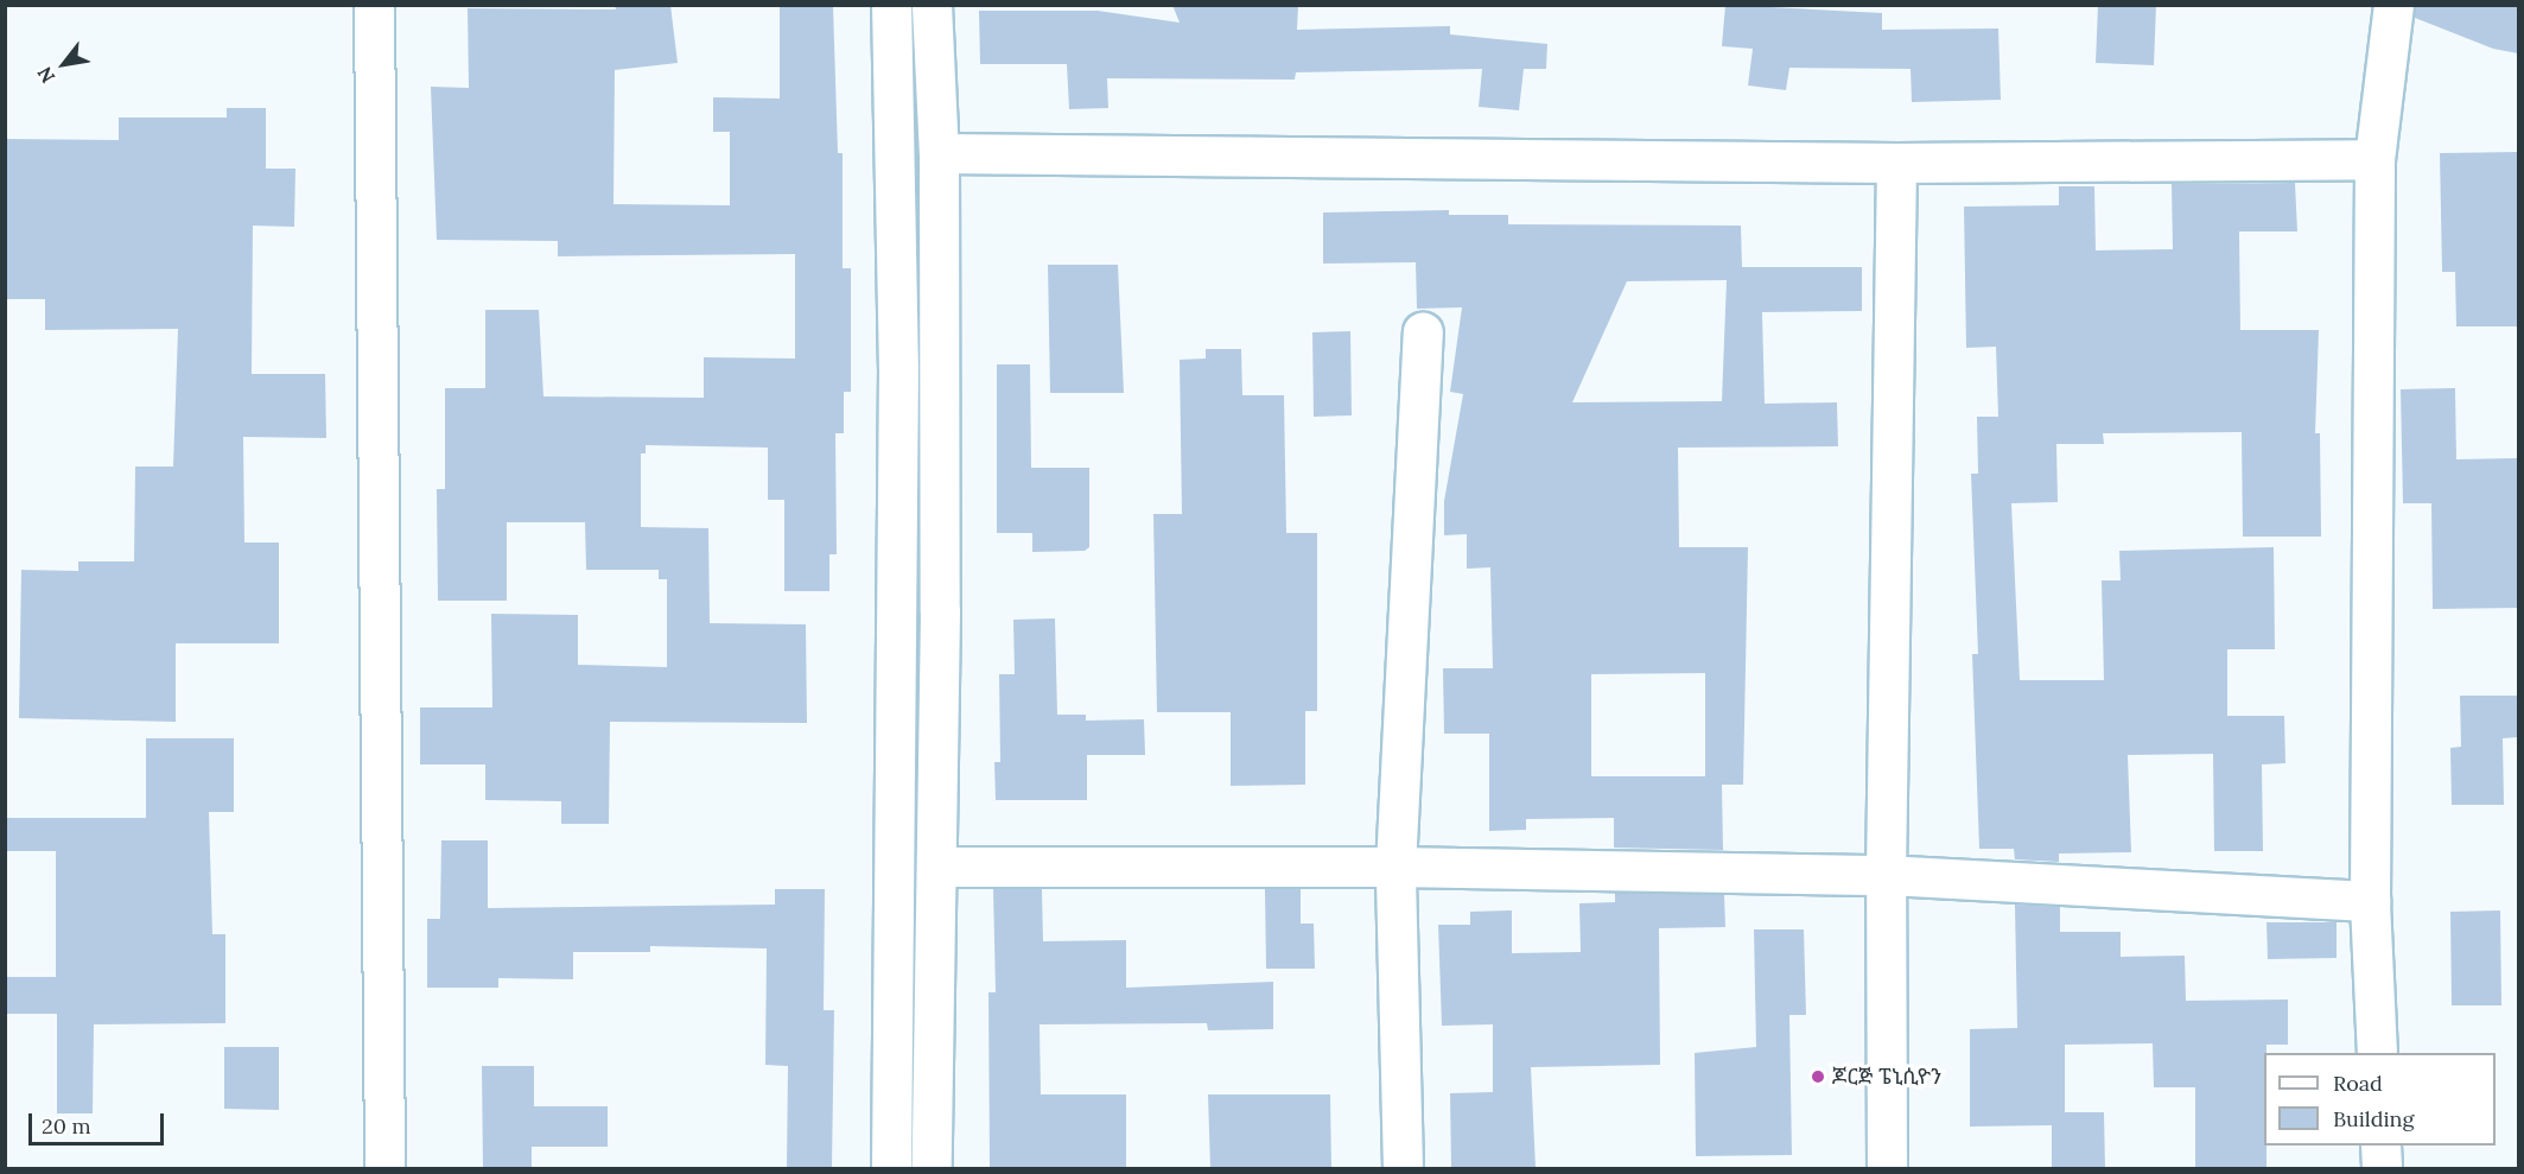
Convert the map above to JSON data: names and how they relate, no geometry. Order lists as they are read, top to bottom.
{
  "places": ["ጆርጅ ፔኒሲዮን"],
  "legend": ["Road", "Building"],
  "scale_bar": "20 m",
  "north": "bottom left"
}
